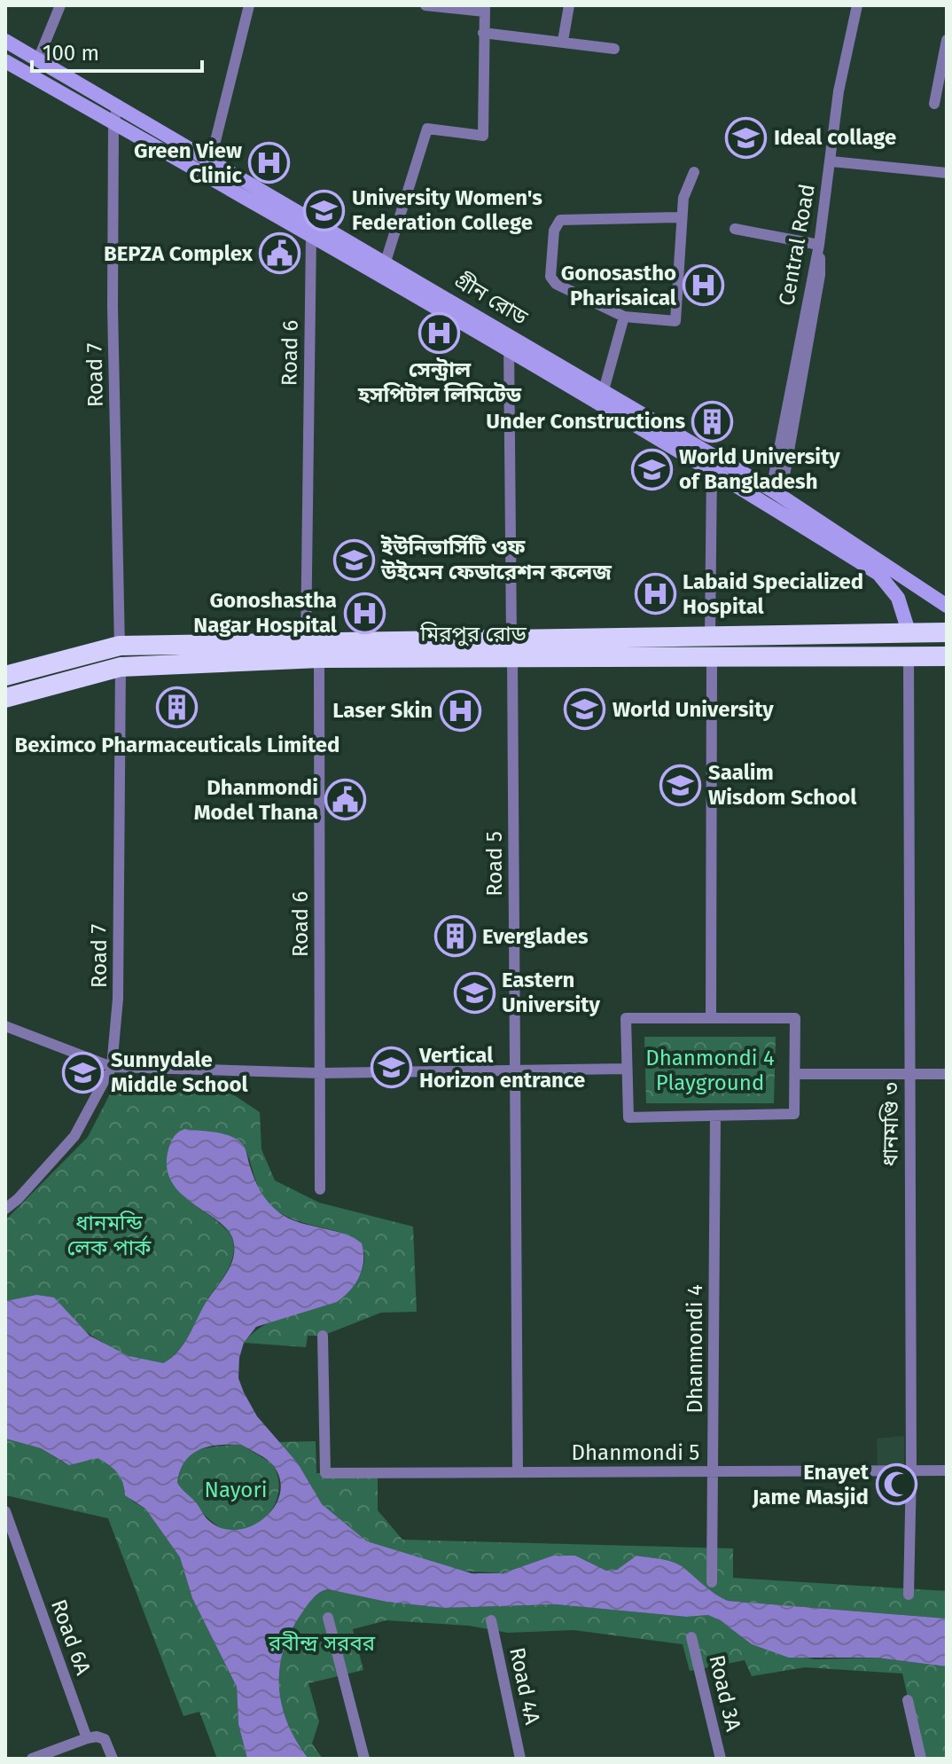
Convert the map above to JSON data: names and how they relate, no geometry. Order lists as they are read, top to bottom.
{
  "streets": {
    "highway": ["মিরপুর রোড"],
    "main road": ["গ্রীন রোড"],
    "street": [
      "Central Road",
      "Road 6",
      "Road 7",
      "Road 5",
      "ধানমণ্ডি ৩",
      "Dhanmondi 4",
      "Dhanmondi 5",
      "Road 6A",
      "Road 4A",
      "Road 3A"
    ]
  },
  "crossings": [
    ["Central Road", "গ্রীন রোড"],
    ["গ্রীন রোড", "Road 6"],
    ["গ্রীন রোড", "Road 7"],
    ["গ্রীন রোড", "মিরপুর রোড"],
    ["গ্রীন রোড", "Road 5"],
    ["Road 6", "মিরপুর রোড"],
    ["Road 7", "মিরপুর রোড"],
    ["মিরপুর রোড", "Road 5"],
    ["মিরপুর রোড", "ধানমণ্ডি ৩"],
    ["Road 5", "Dhanmondi 5"],
    ["ধানমণ্ডি ৩", "Dhanmondi 5"],
    ["Dhanmondi 4", "Dhanmondi 5"]
  ],
  "parks": [
    "Dhanmondi 4 Playground",
    "ধানমন্ডি লেক পার্ক",
    "Nayori",
    "রবীন্দ্র সরবর"
  ],
  "places": {
    "school or university": [
      "Ideal collage",
      "University Women's Federation College",
      "World University of Bangladesh",
      "ইউনিভার্সিটি ওফ উইমেন ফেডারেশন কলেজ",
      "World University",
      "Saalim Wisdom School",
      "Eastern University",
      "Vertical Horizon entrance",
      "Sunnydale Middle School"
    ],
    "hospital": [
      "Green View Clinic",
      "Gonosastho Pharisaical",
      "সেন্ট্রাল হসপিটাল লিমিটেড",
      "Labaid Specialized Hospital",
      "Gonoshastha Nagar Hospital",
      "Laser Skin"
    ],
    "public building": ["BEPZA Complex", "Dhanmondi Model Thana"],
    "building": ["Under Constructions", "Beximco Pharmaceuticals Limited", "Everglades"],
    "mosque": ["Enayet Jame Masjid"]
  },
  "scale_bar": "100 m"
}
